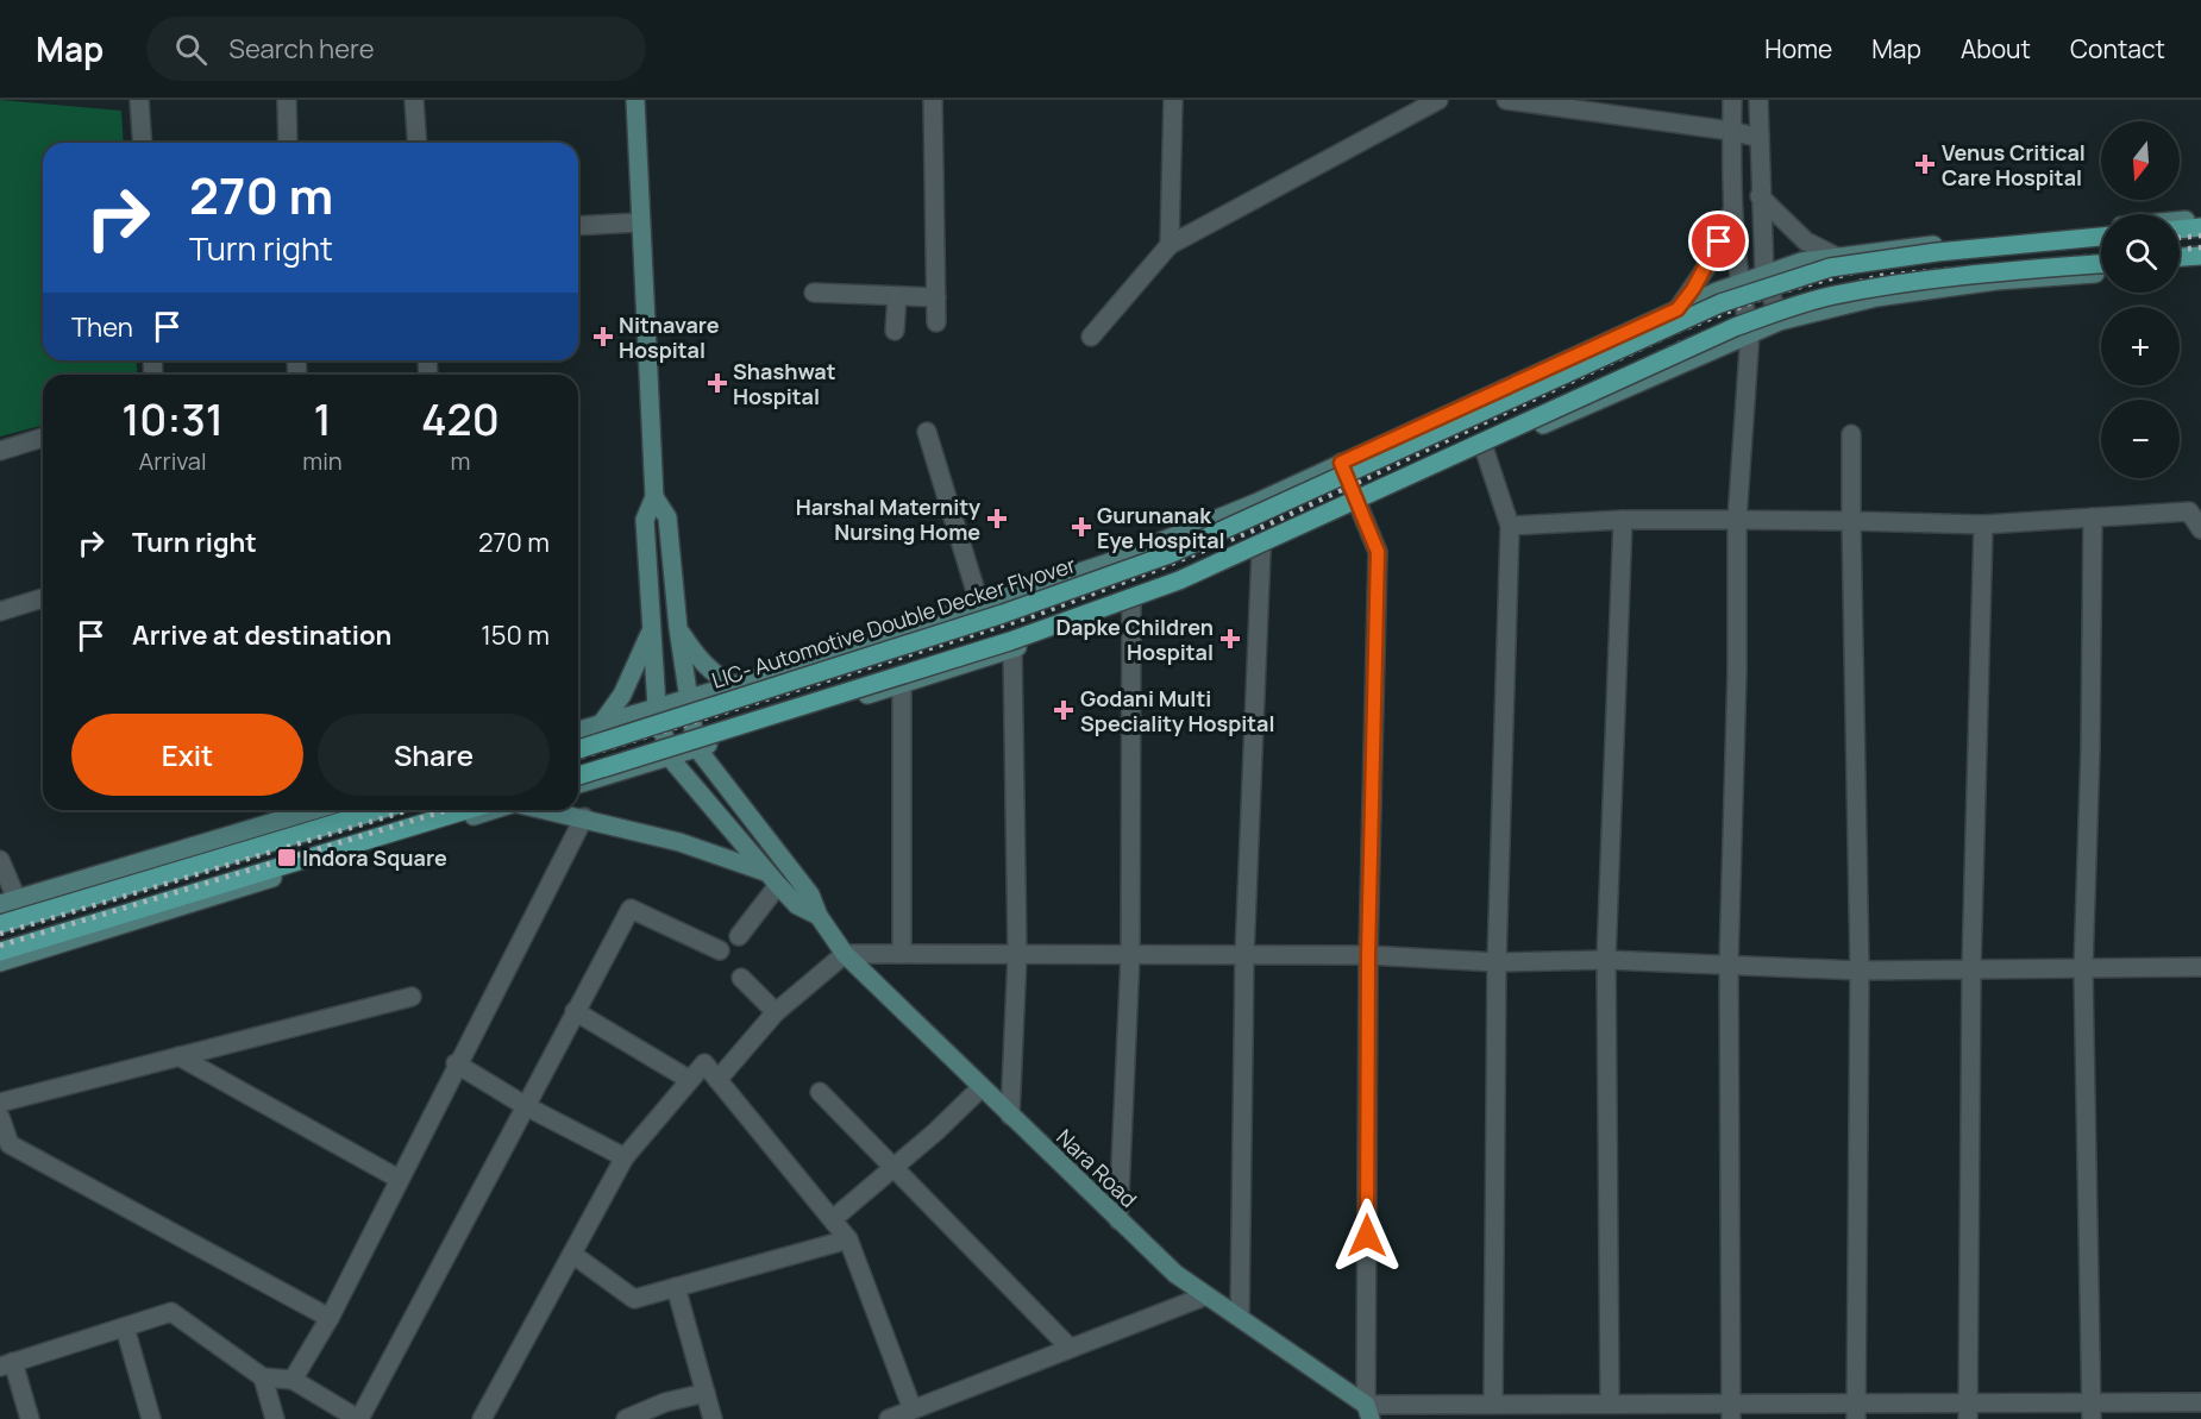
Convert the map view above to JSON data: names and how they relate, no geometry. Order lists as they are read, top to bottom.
{
  "streets": {
    "main road": ["LIC- Automotive Double Decker Flyover", "Nara Road"]
  },
  "places": {
    "health": [
      "Venus Critical Care Hospital",
      "Nitnavare Hospital",
      "Shashwat Hospital",
      "Harshal Maternity Nursing Home",
      "Gurunanak Eye Hospital",
      "Dapke Children Hospital",
      "Godani Multi Speciality Hospital"
    ],
    "transit": ["Indora Square"]
  },
  "north": "bottom",
  "page": {
    "header": "Map",
    "search": "Search here",
    "nav": [
      "Home",
      "Map",
      "About",
      "Contact"
    ],
    "map_buttons": ["+", "−"],
    "turn": ["270 m", "Turn right"],
    "then": "Then",
    "eta": [
      "10:31",
      "Arrival",
      "1",
      "min",
      "420",
      "m"
    ],
    "list": [
      {
        "name": "Turn right",
        "value": "270 m"
      },
      {
        "name": "Arrive at destination",
        "value": "150 m"
      }
    ],
    "buttons": ["Exit", "Share"]
  }
}
